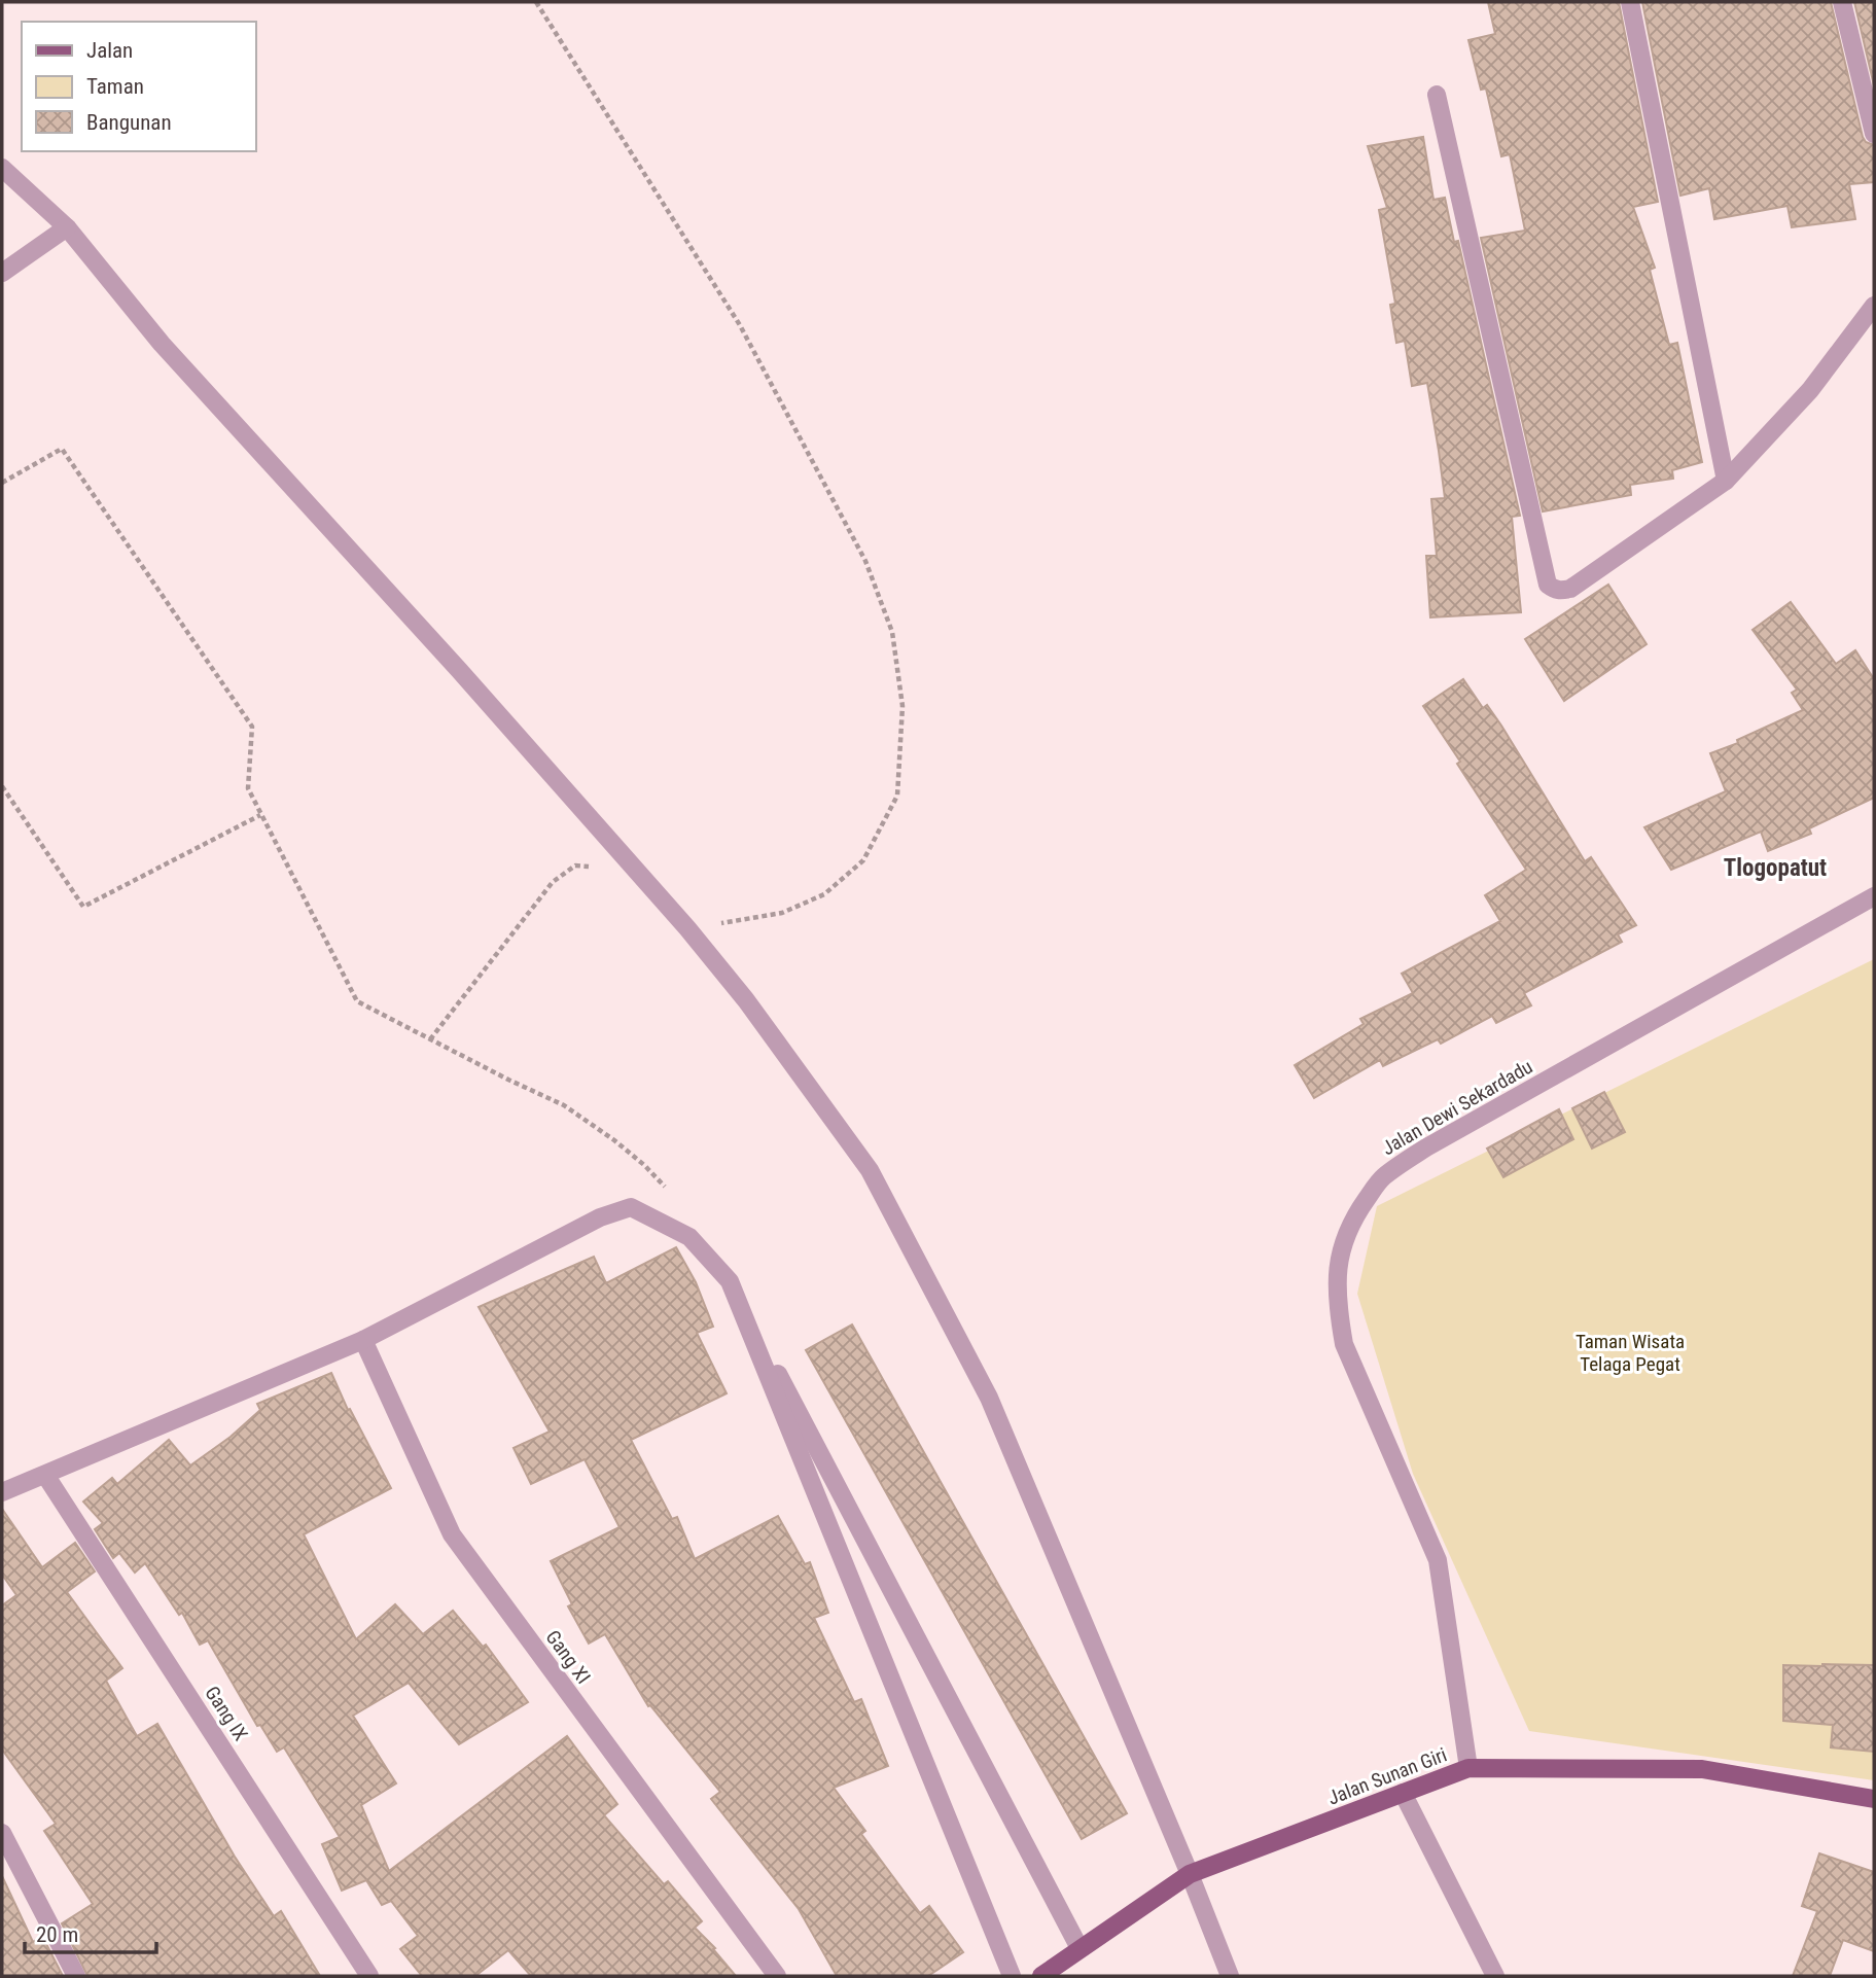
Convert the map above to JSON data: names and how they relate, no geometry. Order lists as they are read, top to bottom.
{
  "streets": {
    "main road": ["Jalan Sunan Giri"],
    "street": ["Jalan Dewi Sekardadu", "Gang XI", "Gang IX"]
  },
  "crossings": [
    ["Jalan Dewi Sekardadu", "Jalan Sunan Giri"]
  ],
  "districts": ["Tlogopatut"],
  "parks": ["Taman Wisata Telaga Pegat"],
  "legend": ["Jalan", "Taman", "Bangunan"],
  "scale_bar": "20 m"
}
